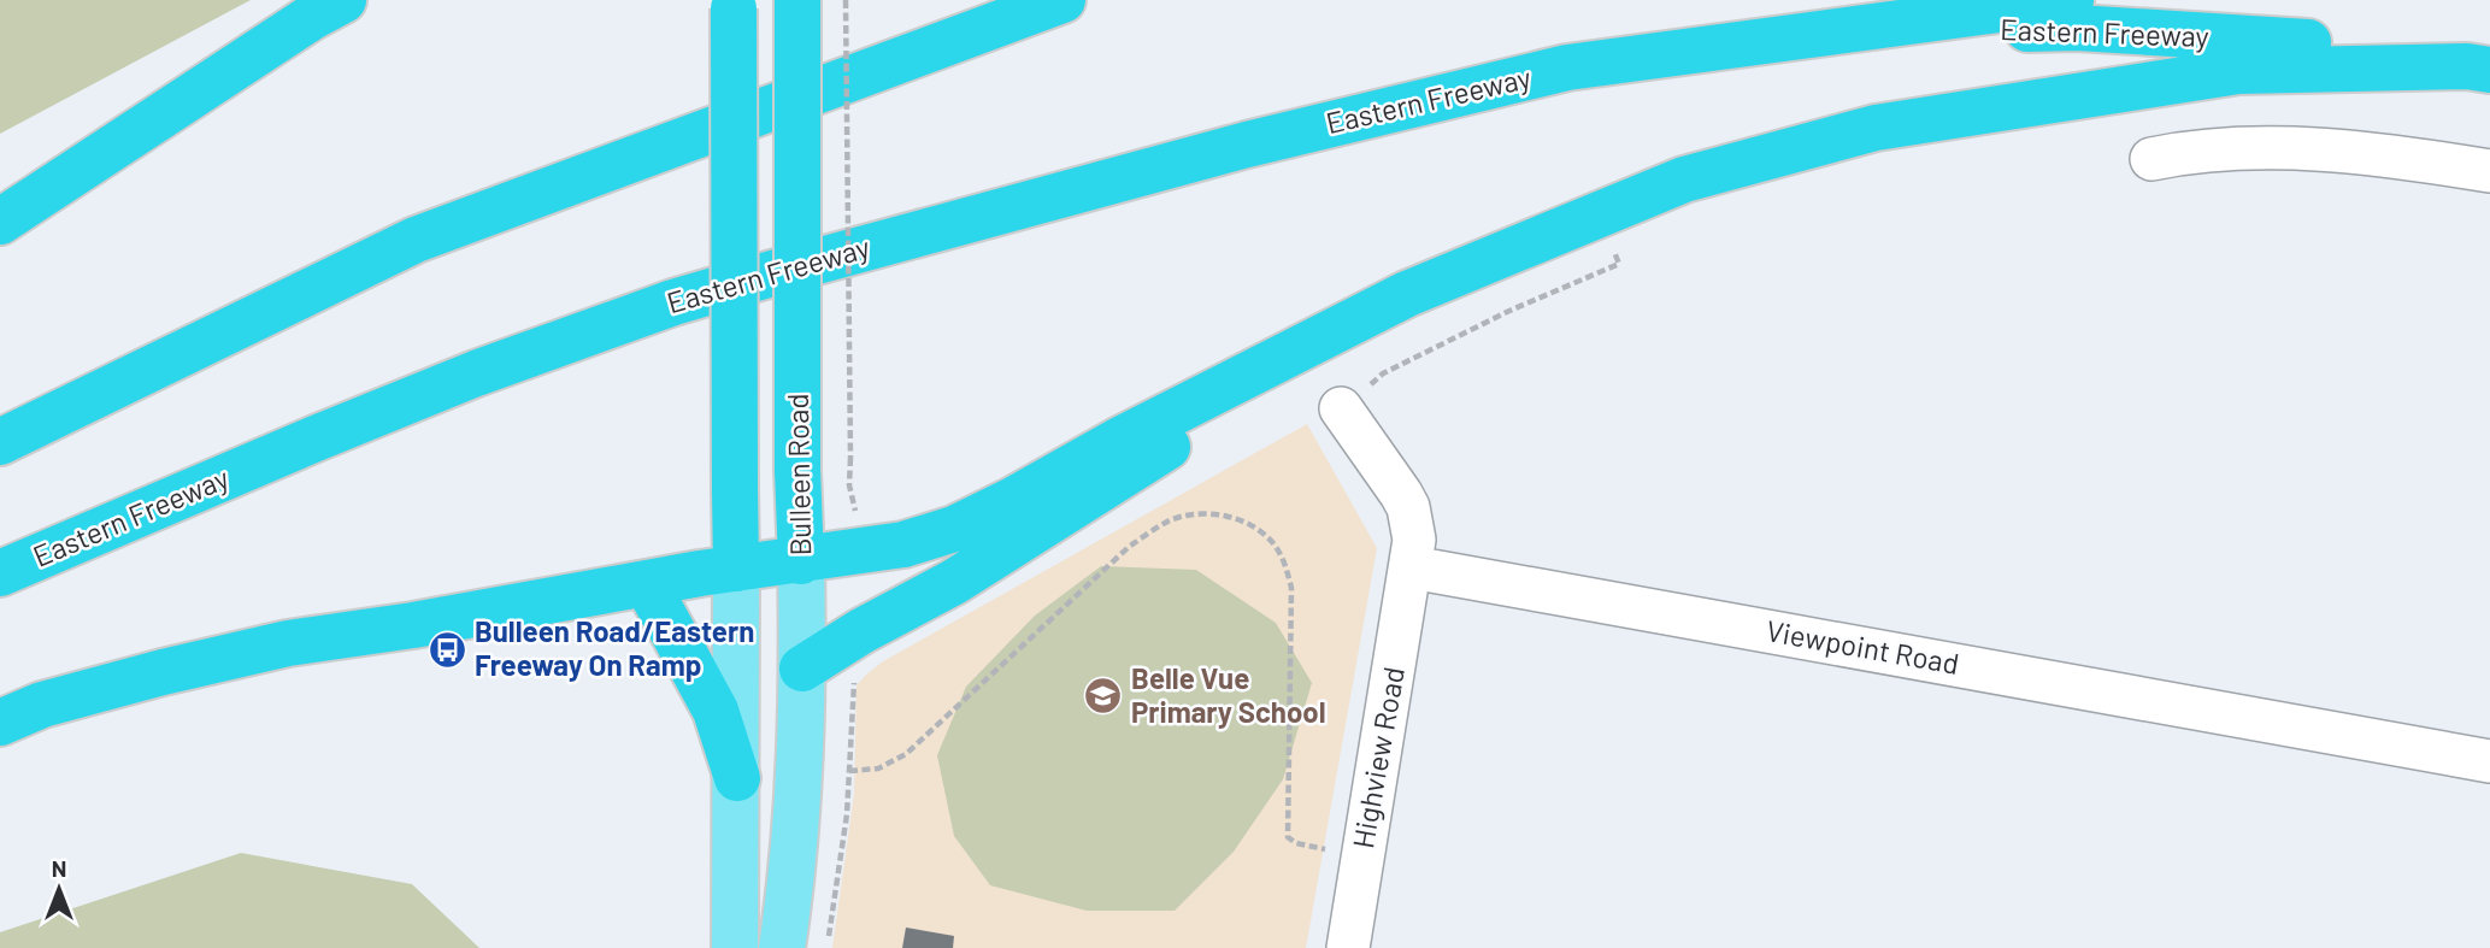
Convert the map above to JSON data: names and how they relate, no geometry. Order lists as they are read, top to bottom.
{
  "streets": {
    "highway": ["Eastern Freeway", "Bulleen Road"],
    "street": ["Viewpoint Road", "Highview Road"]
  },
  "crossings": [
    ["Viewpoint Road", "Highview Road"]
  ],
  "places": {
    "bus stop": ["Bulleen Road/Eastern Freeway On Ramp"],
    "school or university": ["Belle Vue Primary School"]
  },
  "north": "top"
}
